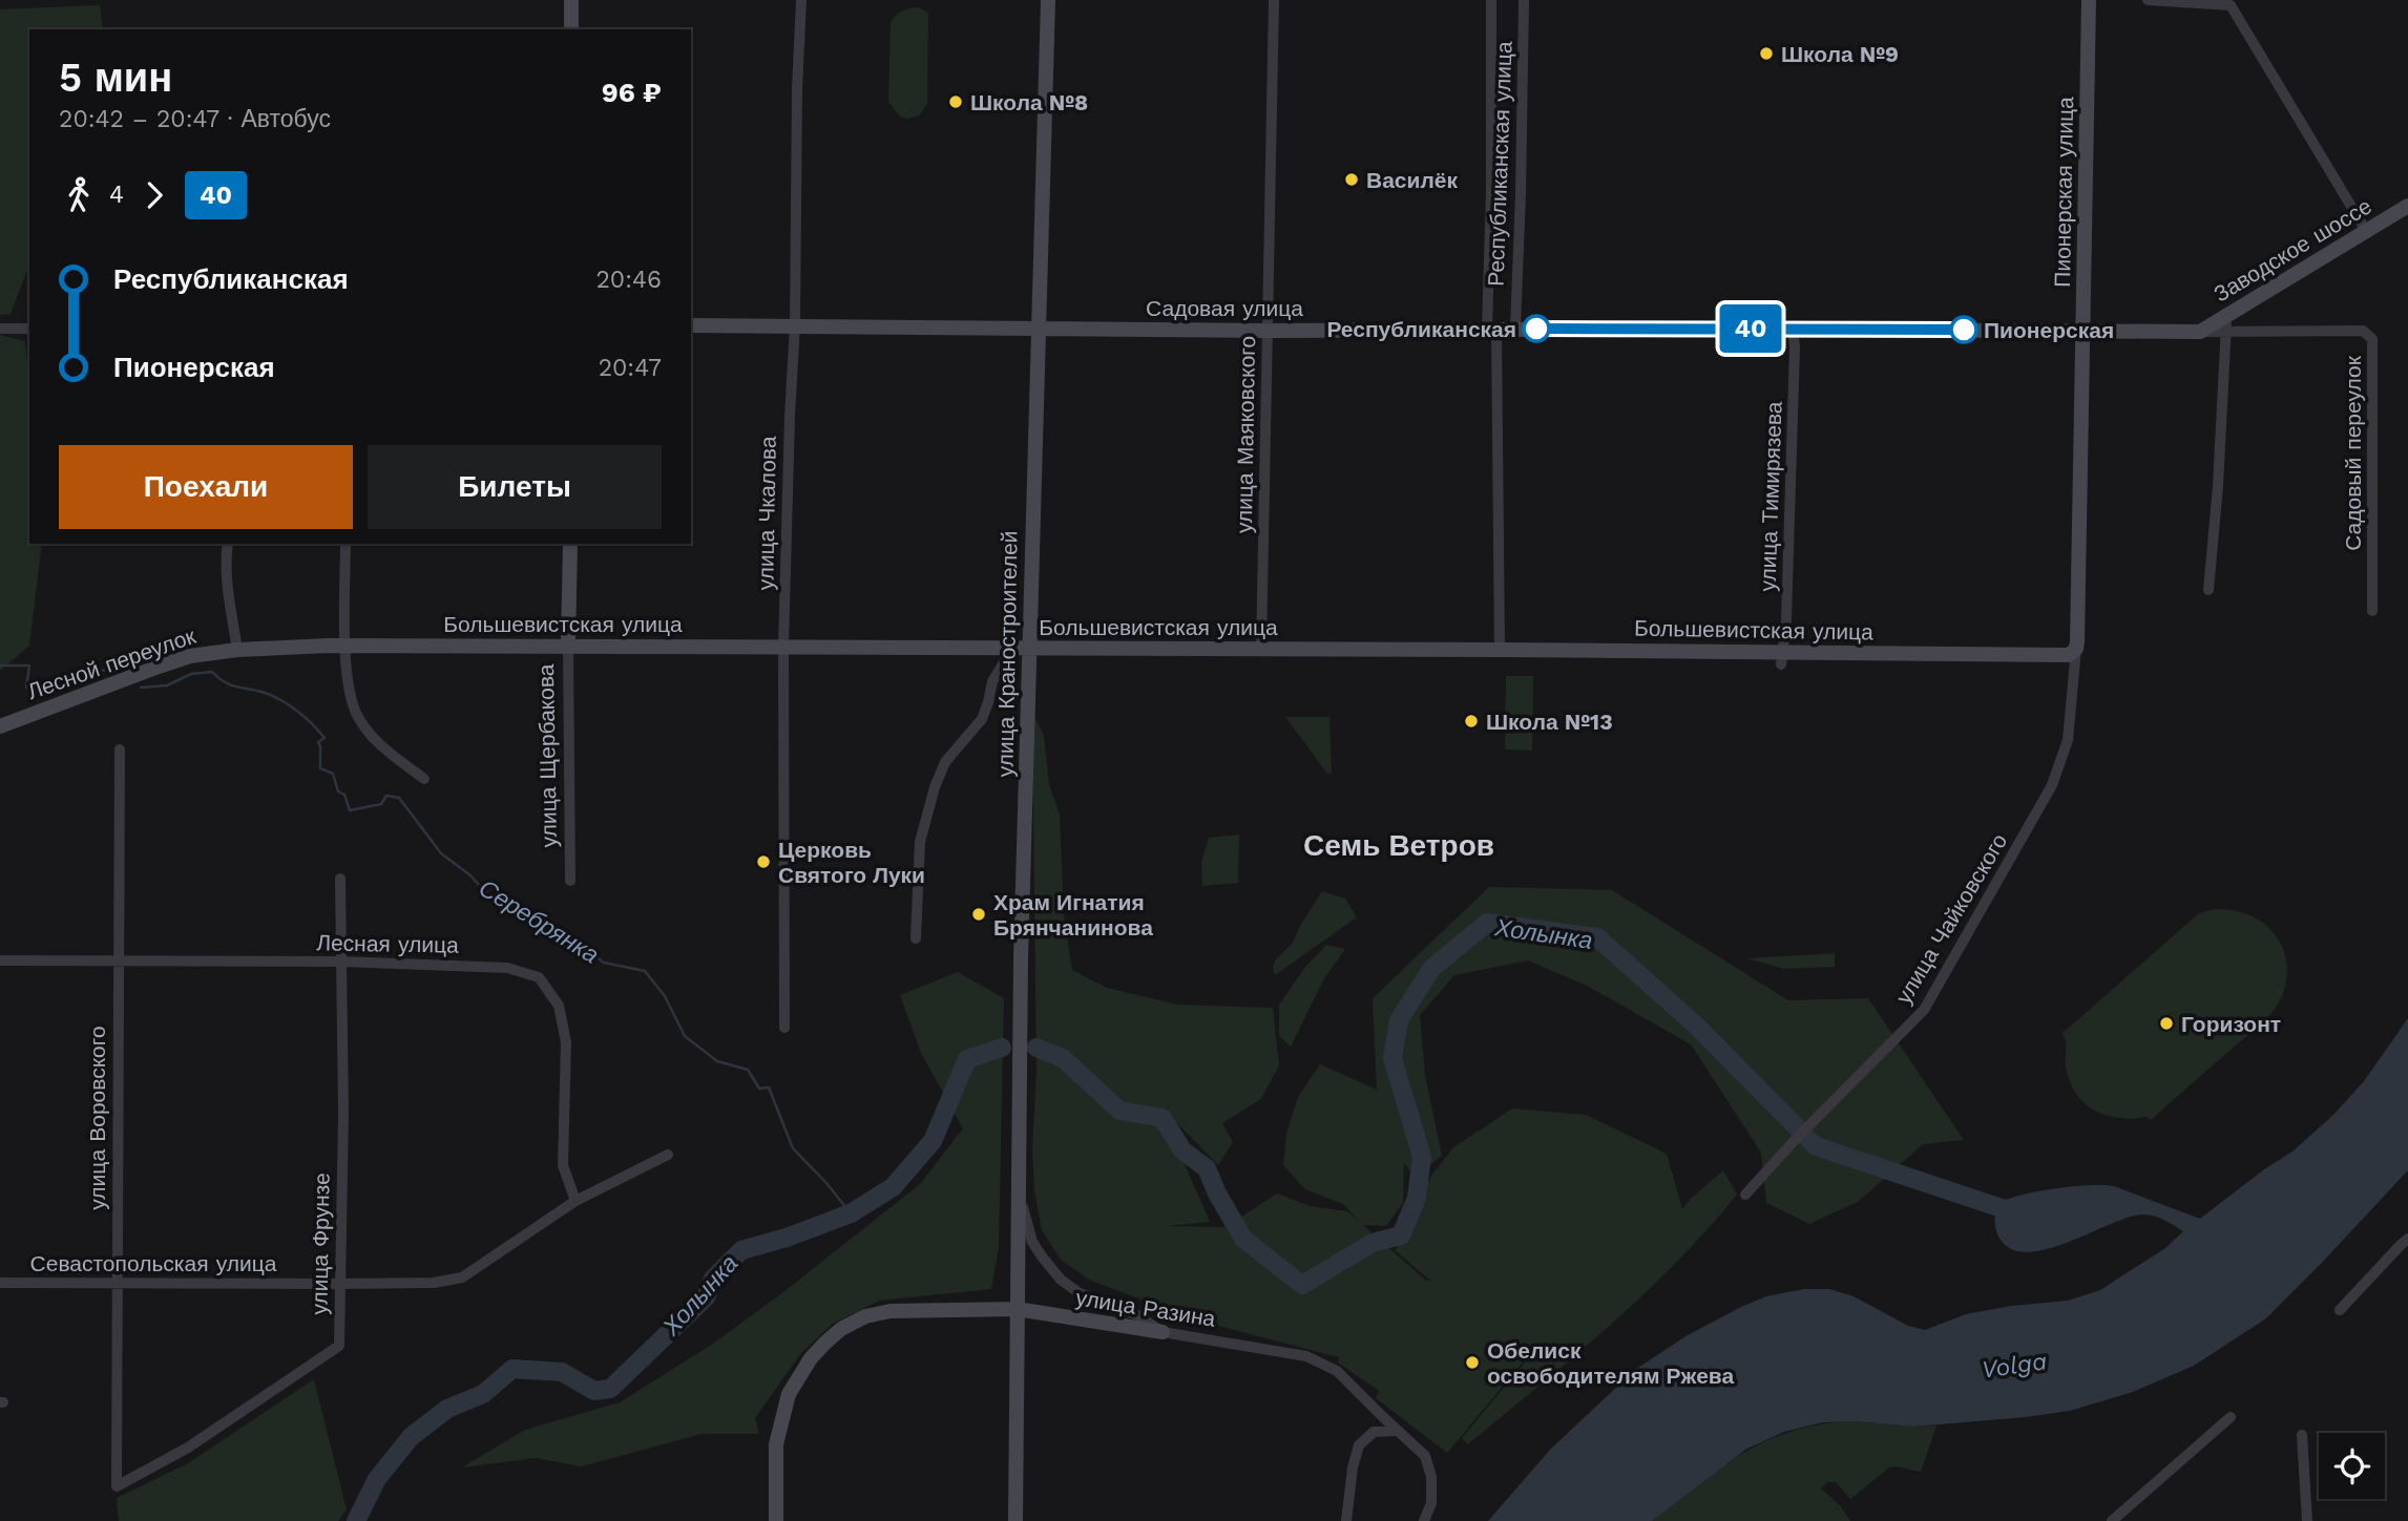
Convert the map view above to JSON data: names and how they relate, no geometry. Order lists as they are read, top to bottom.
{
  "streets": {
    "street": [
      "Республиканская улица",
      "Пионерская улица",
      "Заводское шоссе",
      "Садовая улица",
      "улица Маяковского",
      "Садовый переулок",
      "улица Тимирязева",
      "улица Чкалова",
      "Большевистская улица",
      "улица Краностроителей",
      "Лесной переулок",
      "улица Щербакова",
      "улица Чайковского",
      "Лесная улица",
      "улица Воровского",
      "улица Фрунзе",
      "Севастопольская улица",
      "улица Разина"
    ]
  },
  "crossings": [
    ["Республиканская улица", "Садовая улица"],
    ["Республиканская улица", "Большевистская улица"],
    ["Пионерская улица", "Садовая улица"],
    ["Пионерская улица", "Большевистская улица"],
    ["Пионерская улица", "улица Чайковского"],
    ["Заводское шоссе", "Садовая улица"],
    ["Заводское шоссе", "Садовый переулок"],
    ["Садовая улица", "улица Маяковского"],
    ["Садовая улица", "улица Тимирязева"],
    ["Садовая улица", "улица Чкалова"],
    ["Садовая улица", "улица Краностроителей"],
    ["улица Маяковского", "Большевистская улица"],
    ["улица Тимирязева", "Большевистская улица"],
    ["улица Чкалова", "Большевистская улица"],
    ["Большевистская улица", "улица Краностроителей"],
    ["Большевистская улица", "Лесной переулок"],
    ["Большевистская улица", "улица Щербакова"],
    ["Большевистская улица", "улица Чайковского"],
    ["улица Краностроителей", "улица Разина"],
    ["Лесная улица", "улица Воровского"],
    ["Лесная улица", "улица Фрунзе"],
    ["Лесная улица", "Севастопольская улица"],
    ["улица Воровского", "улица Фрунзе"],
    ["улица Воровского", "Севастопольская улица"],
    ["улица Фрунзе", "Севастопольская улица"]
  ],
  "districts": ["Семь Ветров"],
  "water": ["Серебрянка", "Холынка", "Volga"],
  "places": [
    "Школа №9",
    "Школа №8",
    "Василёк",
    "Республиканская",
    "Пионерская",
    "Школа №13",
    "Церковь Святого Луки",
    "Храм Игнатия Брянчанинова",
    "Горизонт",
    "Обелиск освободителям Ржева"
  ],
  "lines": ["bus line 40"],
  "page": {
    "on_map": "40",
    "heading": ["5 мин", "20:42 – 20:47 · Автобус", "96 ₽"],
    "legs": ["4", "40"],
    "list": [
      {
        "name": "Республиканская",
        "value": "20:46"
      },
      {
        "name": "Пионерская",
        "value": "20:47"
      }
    ],
    "buttons": ["Поехали", "Билеты"]
  }
}
